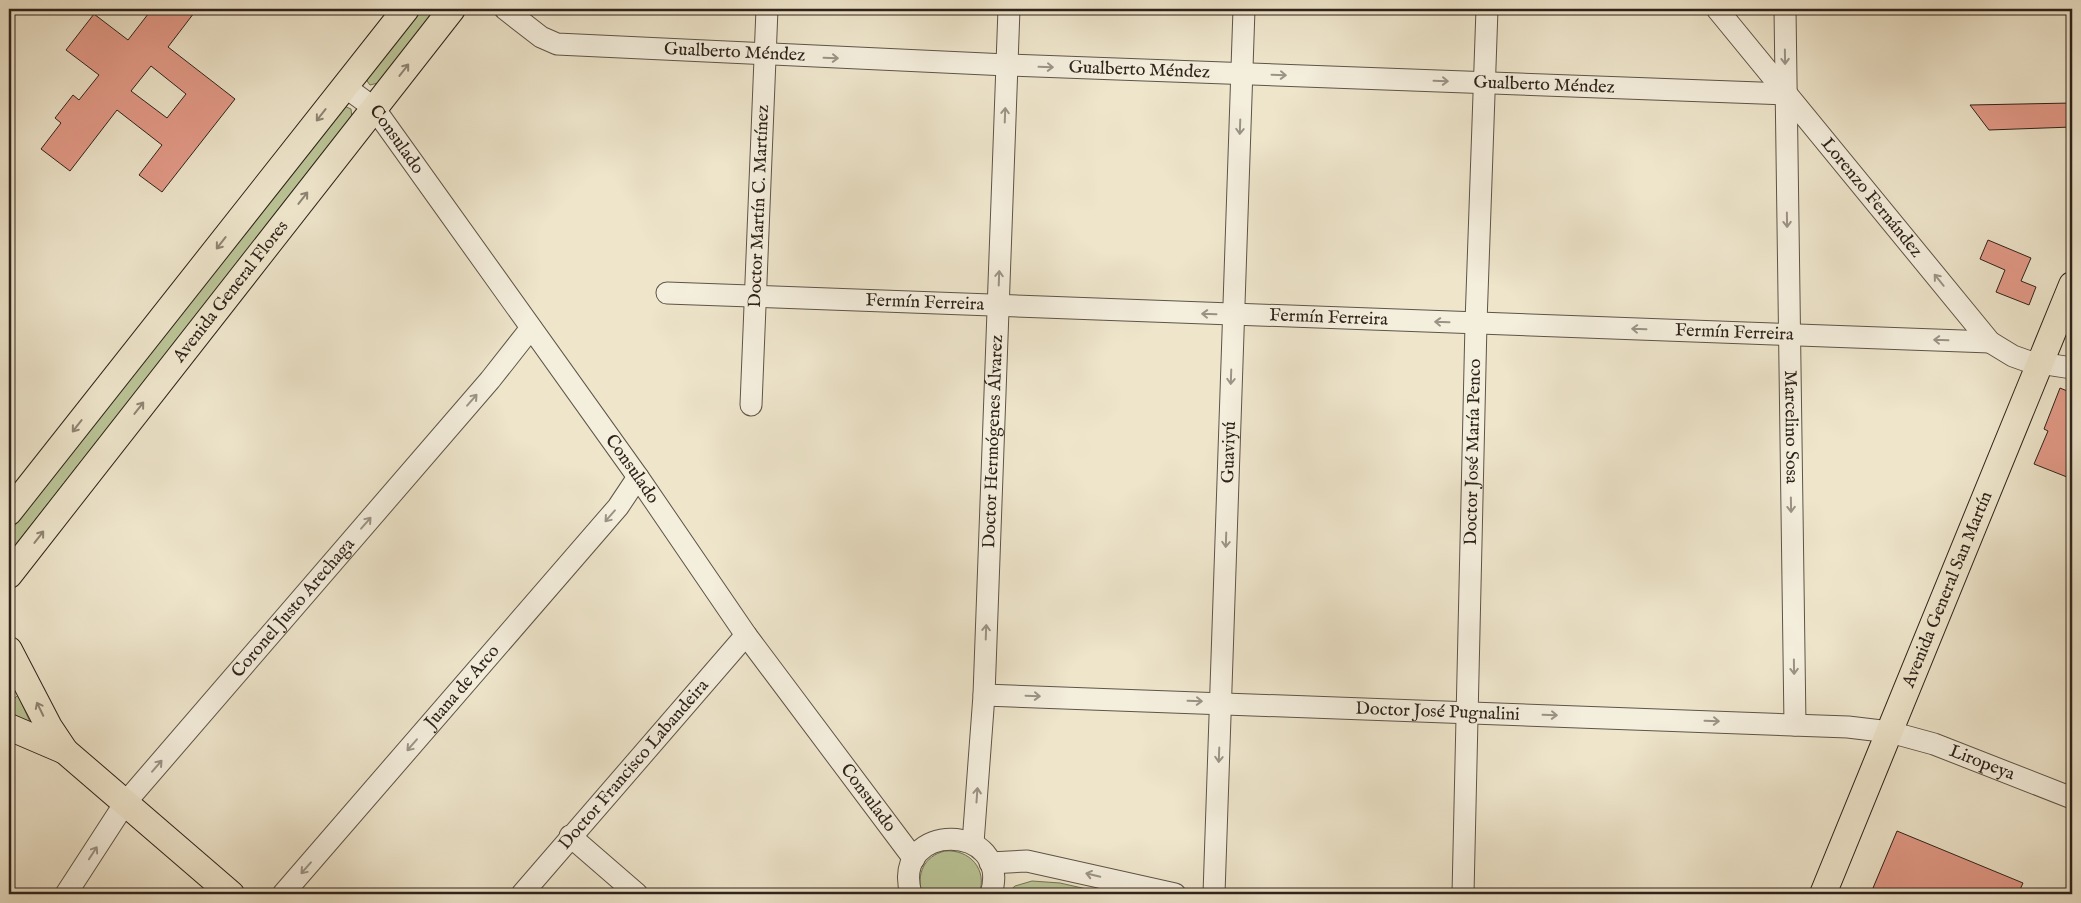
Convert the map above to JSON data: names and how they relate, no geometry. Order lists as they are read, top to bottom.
{
  "streets": {
    "main road": ["Avenida General Flores", "Avenida General San Martín"],
    "street": [
      "Gualberto Méndez",
      "Consulado",
      "Lorenzo Fernández",
      "Doctor Martín C. Martínez",
      "Fermín Ferreira",
      "Marcelino Sosa",
      "Doctor Hermógenes Álvarez",
      "Guaviyú",
      "Doctor José María Penco",
      "Coronel Justo Arechaga",
      "Juana de Arco",
      "Doctor José Pugnalini",
      "Liropeya",
      "Doctor Francisco Labandeira"
    ]
  },
  "crossings": [
    ["Gualberto Méndez", "Lorenzo Fernández"],
    ["Gualberto Méndez", "Doctor Martín C. Martínez"],
    ["Gualberto Méndez", "Marcelino Sosa"],
    ["Gualberto Méndez", "Doctor Hermógenes Álvarez"],
    ["Gualberto Méndez", "Guaviyú"],
    ["Gualberto Méndez", "Doctor José María Penco"],
    ["Consulado", "Avenida General Flores"],
    ["Consulado", "Coronel Justo Arechaga"],
    ["Consulado", "Juana de Arco"],
    ["Consulado", "Doctor Francisco Labandeira"],
    ["Lorenzo Fernández", "Fermín Ferreira"],
    ["Lorenzo Fernández", "Marcelino Sosa"],
    ["Lorenzo Fernández", "Avenida General San Martín"],
    ["Doctor Martín C. Martínez", "Fermín Ferreira"],
    ["Fermín Ferreira", "Marcelino Sosa"],
    ["Fermín Ferreira", "Doctor Hermógenes Álvarez"],
    ["Fermín Ferreira", "Guaviyú"],
    ["Fermín Ferreira", "Doctor José María Penco"],
    ["Marcelino Sosa", "Doctor José Pugnalini"],
    ["Doctor Hermógenes Álvarez", "Doctor José Pugnalini"],
    ["Guaviyú", "Doctor José Pugnalini"],
    ["Doctor José María Penco", "Doctor José Pugnalini"],
    ["Avenida General San Martín", "Doctor José Pugnalini"],
    ["Avenida General San Martín", "Liropeya"],
    ["Doctor José Pugnalini", "Liropeya"]
  ],
  "one_way": [
    "Gualberto Méndez",
    "Lorenzo Fernández",
    "Fermín Ferreira",
    "Marcelino Sosa",
    "Doctor Hermógenes Álvarez",
    "Guaviyú",
    "Coronel Justo Arechaga",
    "Juana de Arco"
  ]
}
